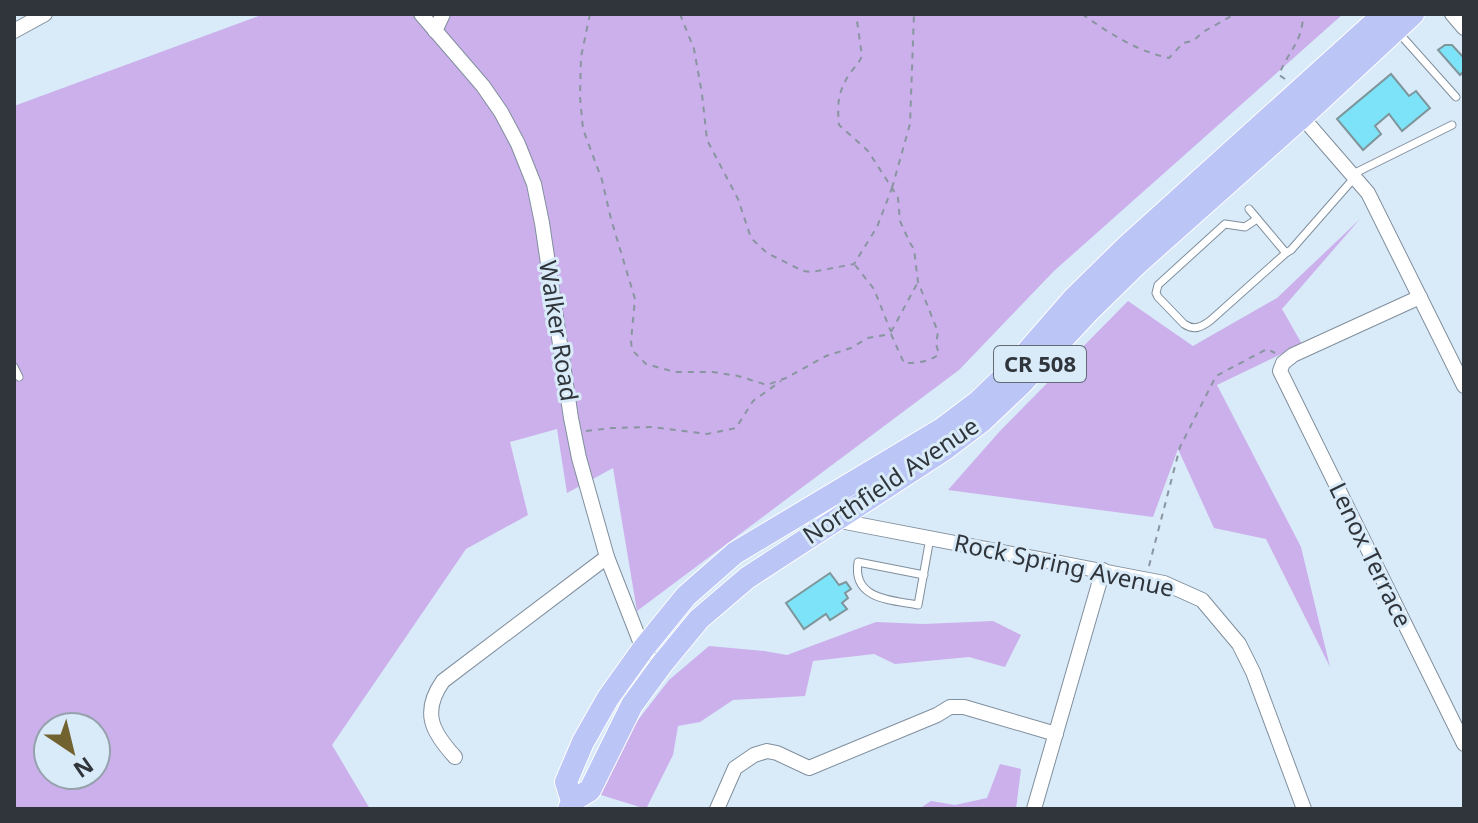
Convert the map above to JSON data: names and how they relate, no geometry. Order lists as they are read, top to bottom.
{
  "streets": {
    "main road": ["CR 508", "Northfield Avenue"],
    "street": ["Walker Road", "Lenox Terrace", "Rock Spring Avenue"]
  },
  "crossings": [
    ["Walker Road", "Northfield Avenue"],
    ["Northfield Avenue", "Rock Spring Avenue"]
  ],
  "north": "bottom right"
}
